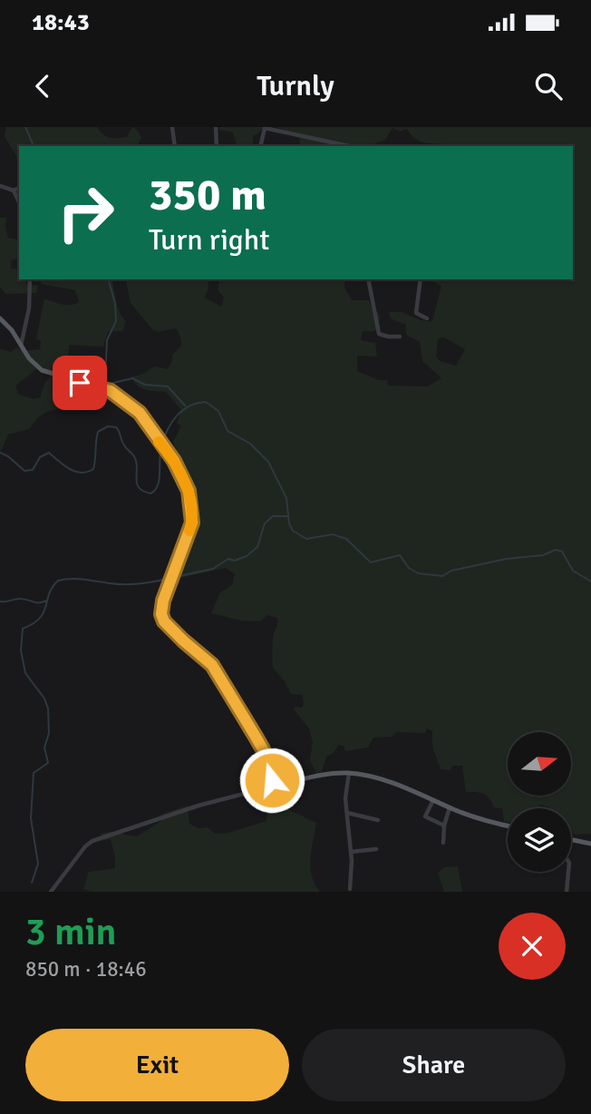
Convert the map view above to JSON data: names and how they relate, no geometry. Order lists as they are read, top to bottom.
{
  "north": "right",
  "page": {
    "status": "18:43",
    "header": "Turnly",
    "turn": ["350 m", "Turn right"],
    "heading": ["3 min", "850 m · 18:46"],
    "buttons": ["Exit", "Share"]
  }
}
